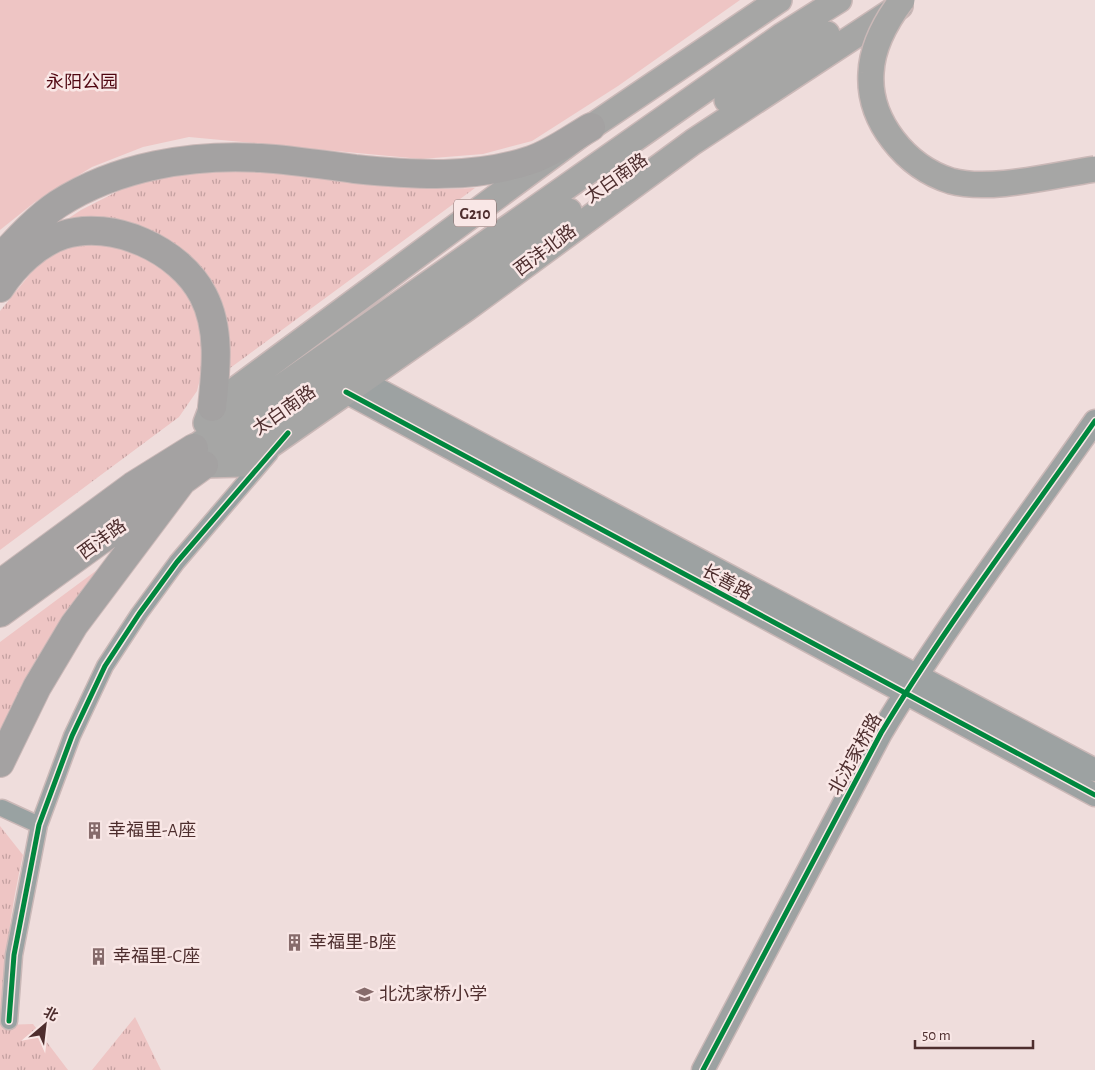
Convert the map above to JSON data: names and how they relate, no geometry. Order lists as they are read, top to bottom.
{
  "streets": {
    "highway": ["西沣路"],
    "main road": ["太白南路", "G210", "西沣北路"],
    "street": ["长善路", "北沈家桥路"]
  },
  "crossings": [
    ["太白南路", "G210"],
    ["G210", "西沣北路"],
    ["G210", "西沣路"],
    ["西沣北路", "西沣路"],
    ["西沣北路", "长善路"],
    ["长善路", "北沈家桥路"]
  ],
  "parks": ["永阳公园"],
  "places": {
    "building": ["幸福里-A座", "幸福里-B座", "幸福里-C座"],
    "school or university": ["北沈家桥小学"]
  },
  "scale_bar": "50 m",
  "north": "top right"
}
